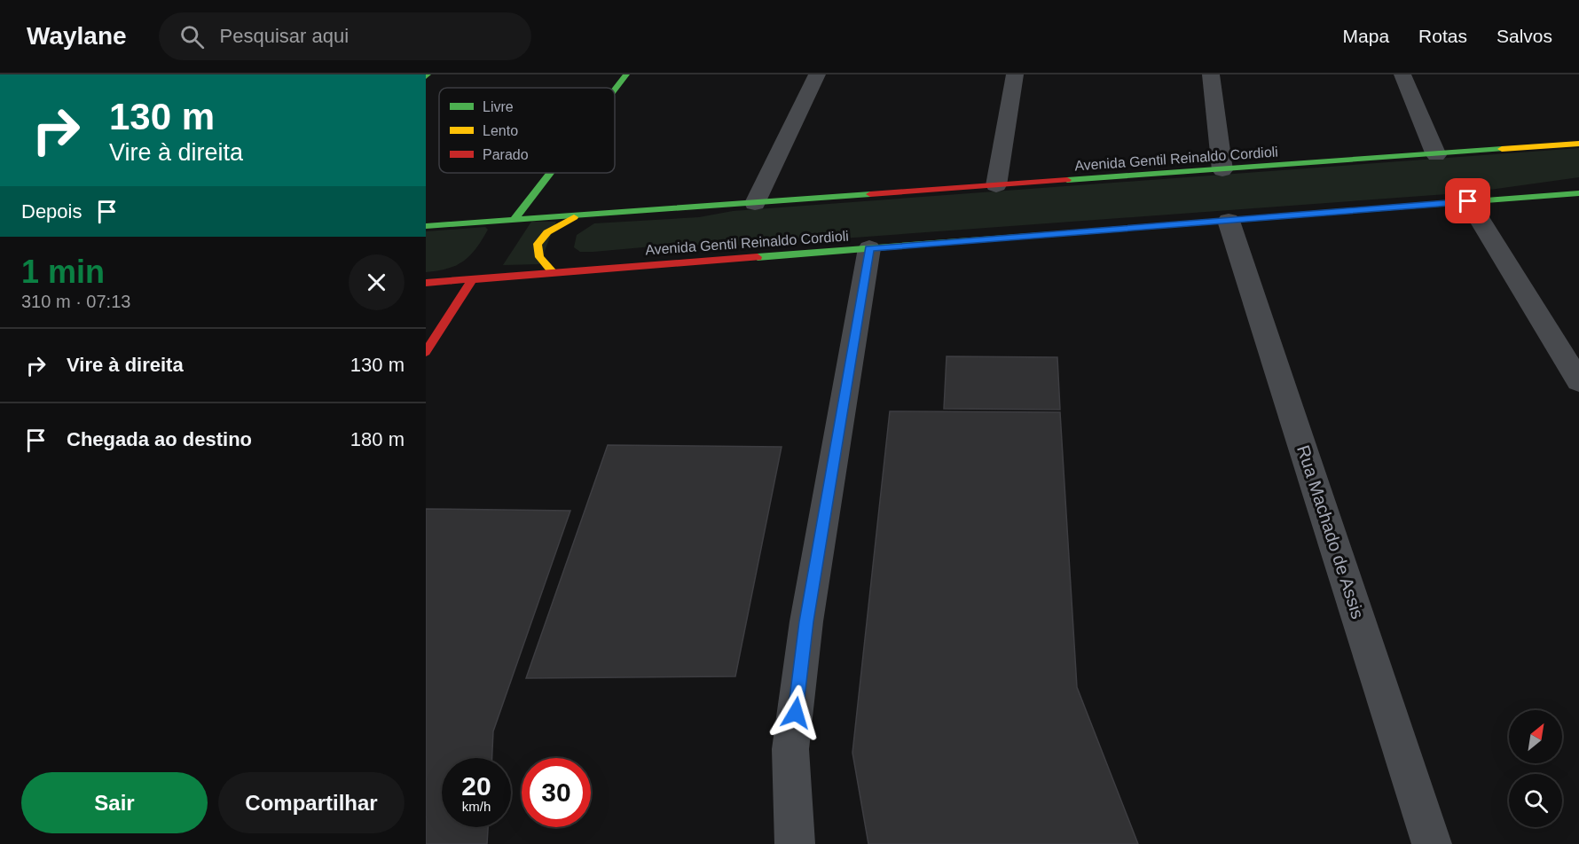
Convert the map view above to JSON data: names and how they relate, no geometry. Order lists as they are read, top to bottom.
{
  "streets": {
    "main road": ["Avenida Gentil Reinaldo Cordioli"],
    "street": ["Rua Machado de Assis"]
  },
  "crossings": [
    ["Avenida Gentil Reinaldo Cordioli", "Rua Machado de Assis"]
  ],
  "legend": ["Livre", "Lento", "Parado"],
  "north": "top right",
  "page": {
    "header": "Waylane",
    "search": "Pesquisar aqui",
    "nav": ["Mapa", "Rotas", "Salvos"],
    "turn": ["130 m", "Vire à direita"],
    "then": "Depois",
    "heading": ["1 min", "310 m · 07:13"],
    "list": [
      {
        "name": "Vire à direita",
        "value": "130 m"
      },
      {
        "name": "Chegada ao destino",
        "value": "180 m"
      }
    ],
    "speed": "20 km/h",
    "limit": "30",
    "buttons": ["Sair", "Compartilhar"]
  }
}
